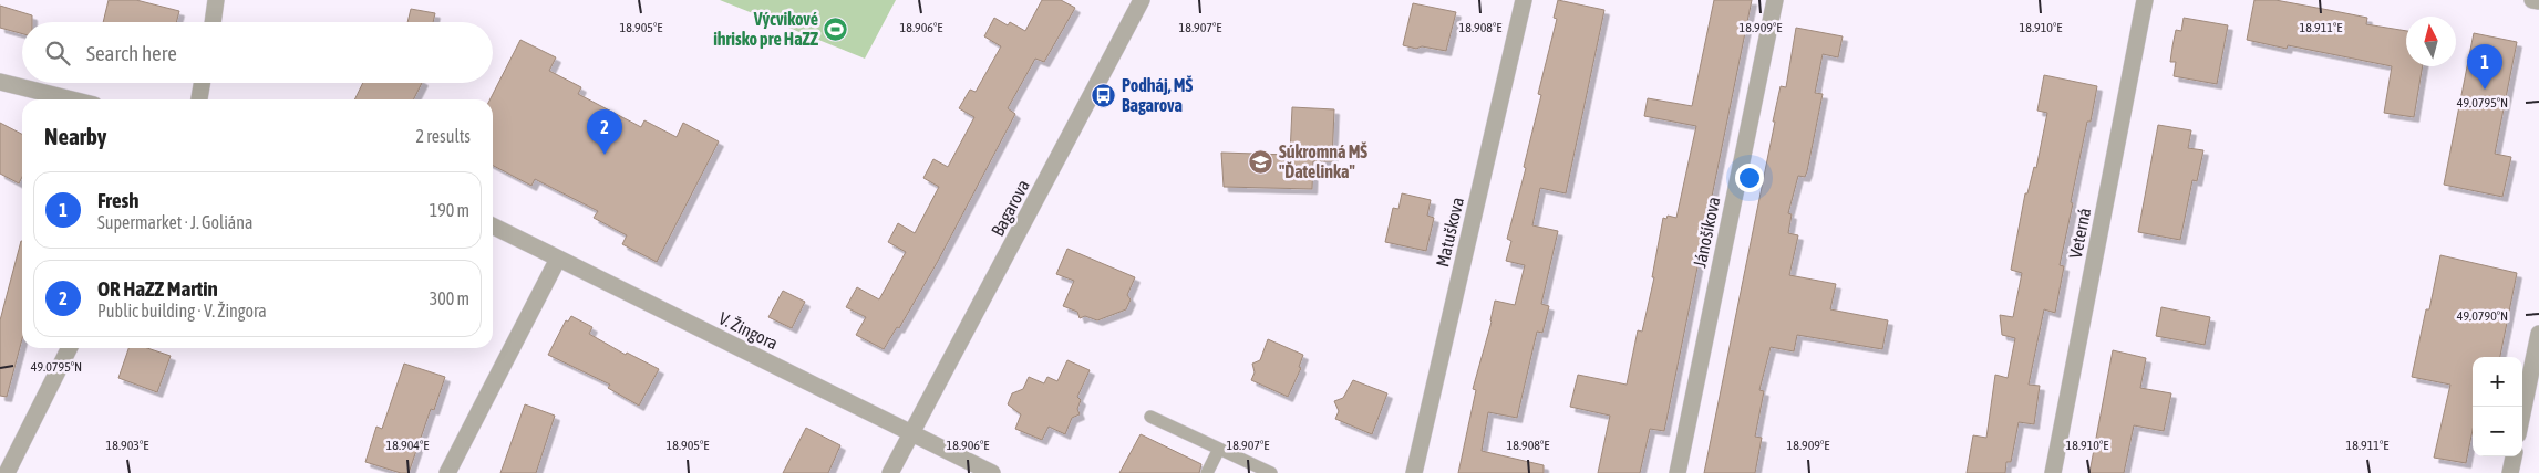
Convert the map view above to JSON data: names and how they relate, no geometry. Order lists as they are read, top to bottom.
{
  "streets": {
    "street": [
      "Bagarova",
      "Matuškova",
      "Jánošíkova",
      "Veterná",
      "V. Žingora"
    ]
  },
  "crossings": [
    ["Bagarova", "V. Žingora"]
  ],
  "places": {
    "sports": ["Výcvikové ihrisko pre HaZZ"],
    "bus stop": ["Podháj, MŠ Bagarova"],
    "school or university": ["Súkromná MŠ \"Ďatelinka\""]
  },
  "north": "top",
  "page": {
    "search": "Search here",
    "pins": ["1", "2"],
    "heading": ["Nearby", "2 results"],
    "list": [
      {
        "mark": "1",
        "name": "Fresh",
        "note": "Supermarket · J. Goliána",
        "value": "190 m"
      },
      {
        "mark": "2",
        "name": "OR HaZZ Martin",
        "note": "Public building · V. Žingora",
        "value": "300 m"
      }
    ],
    "map_buttons": ["+", "−"]
  },
  "coordinates": [
    "18.905°E",
    "18.906°E",
    "18.907°E",
    "18.908°E",
    "18.909°E",
    "18.910°E",
    "18.911°E",
    "49.0795°N",
    "49.0790°N",
    "18.903°E",
    "18.904°E"
  ]
}
